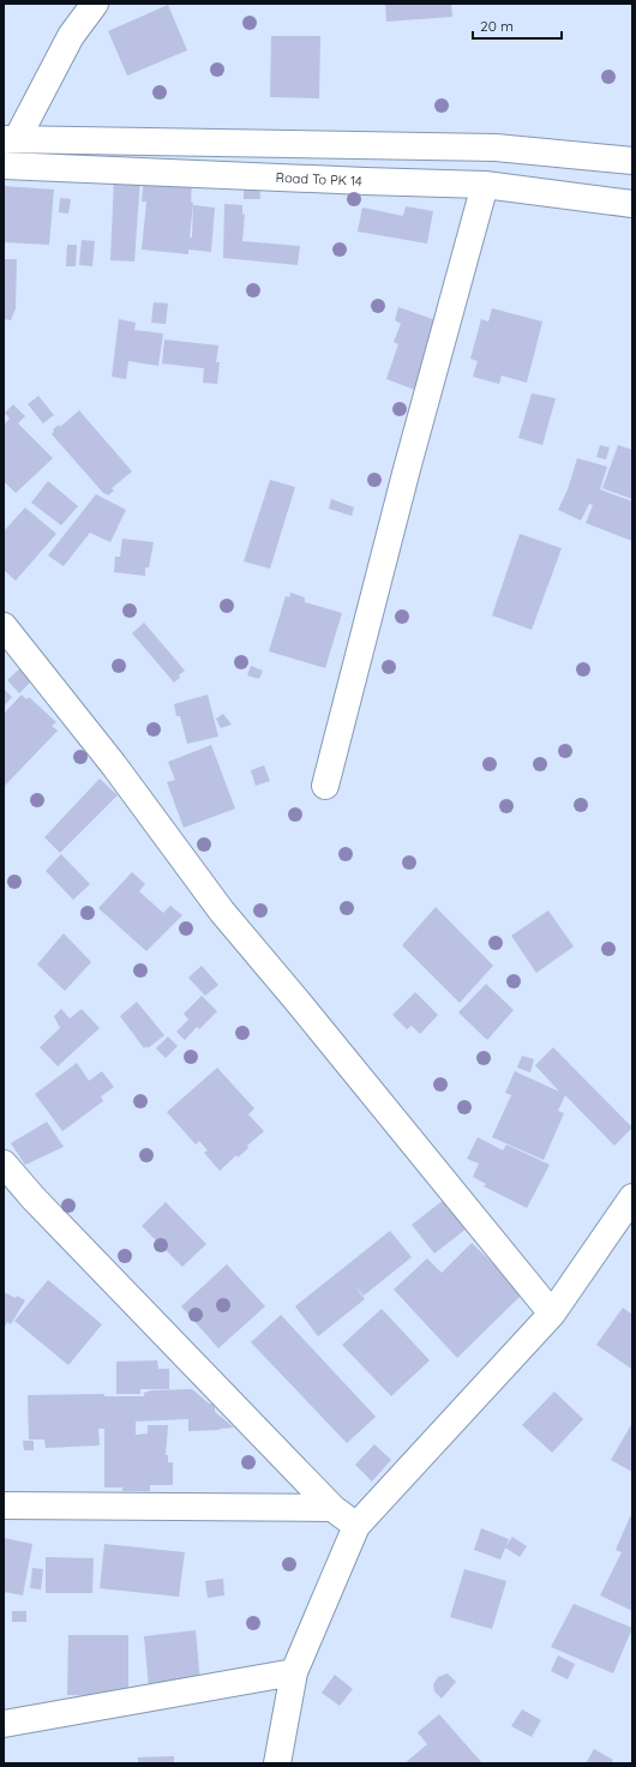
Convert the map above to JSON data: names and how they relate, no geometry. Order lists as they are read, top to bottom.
{
  "streets": {
    "street": ["Road To PK 14"]
  },
  "scale_bar": "20 m"
}
